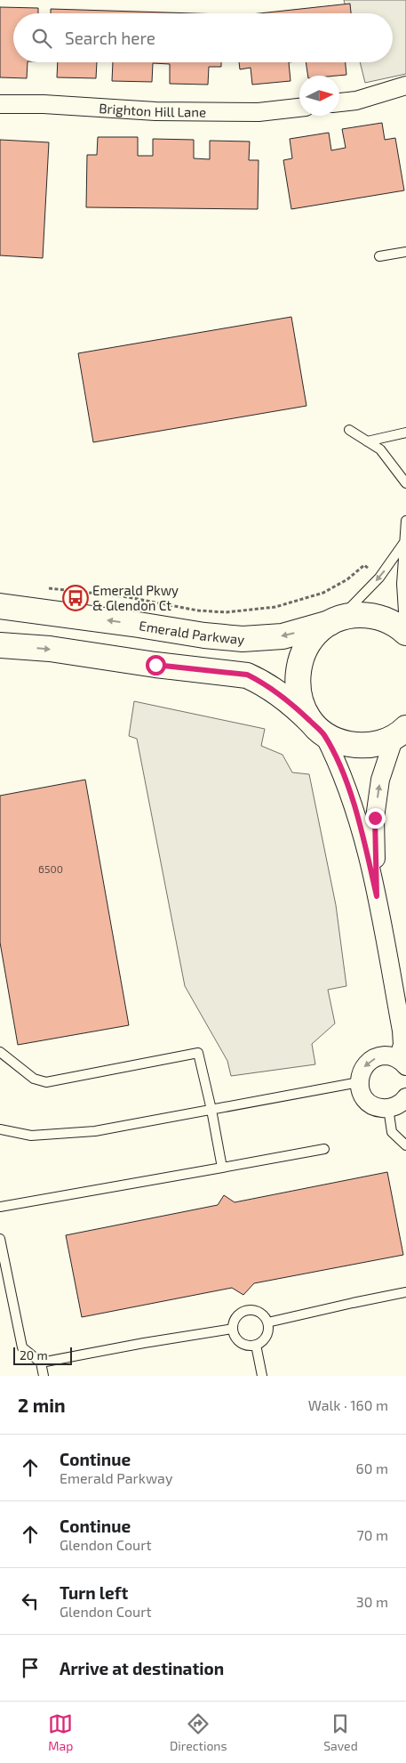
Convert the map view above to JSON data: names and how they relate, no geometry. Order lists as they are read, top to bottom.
{
  "streets": {
    "main road": ["Emerald Parkway"],
    "street": ["Brighton Hill Lane"]
  },
  "places": {
    "bus stop": ["Emerald Pkwy & Glendon Ct"]
  },
  "house_numbers": ["6500"],
  "scale_bar": "20 m",
  "north": "right",
  "page": {
    "search": "Search here",
    "scale": "20 m",
    "heading": ["2 min", "Walk · 160 m"],
    "list": [
      ["Continue", "Emerald Parkway", "60 m"],
      ["Continue", "Glendon Court", "70 m"],
      ["Turn left", "Glendon Court", "30 m"],
      "Arrive at destination"
    ],
    "nav": ["Map", "Directions", "Saved"]
  }
}
